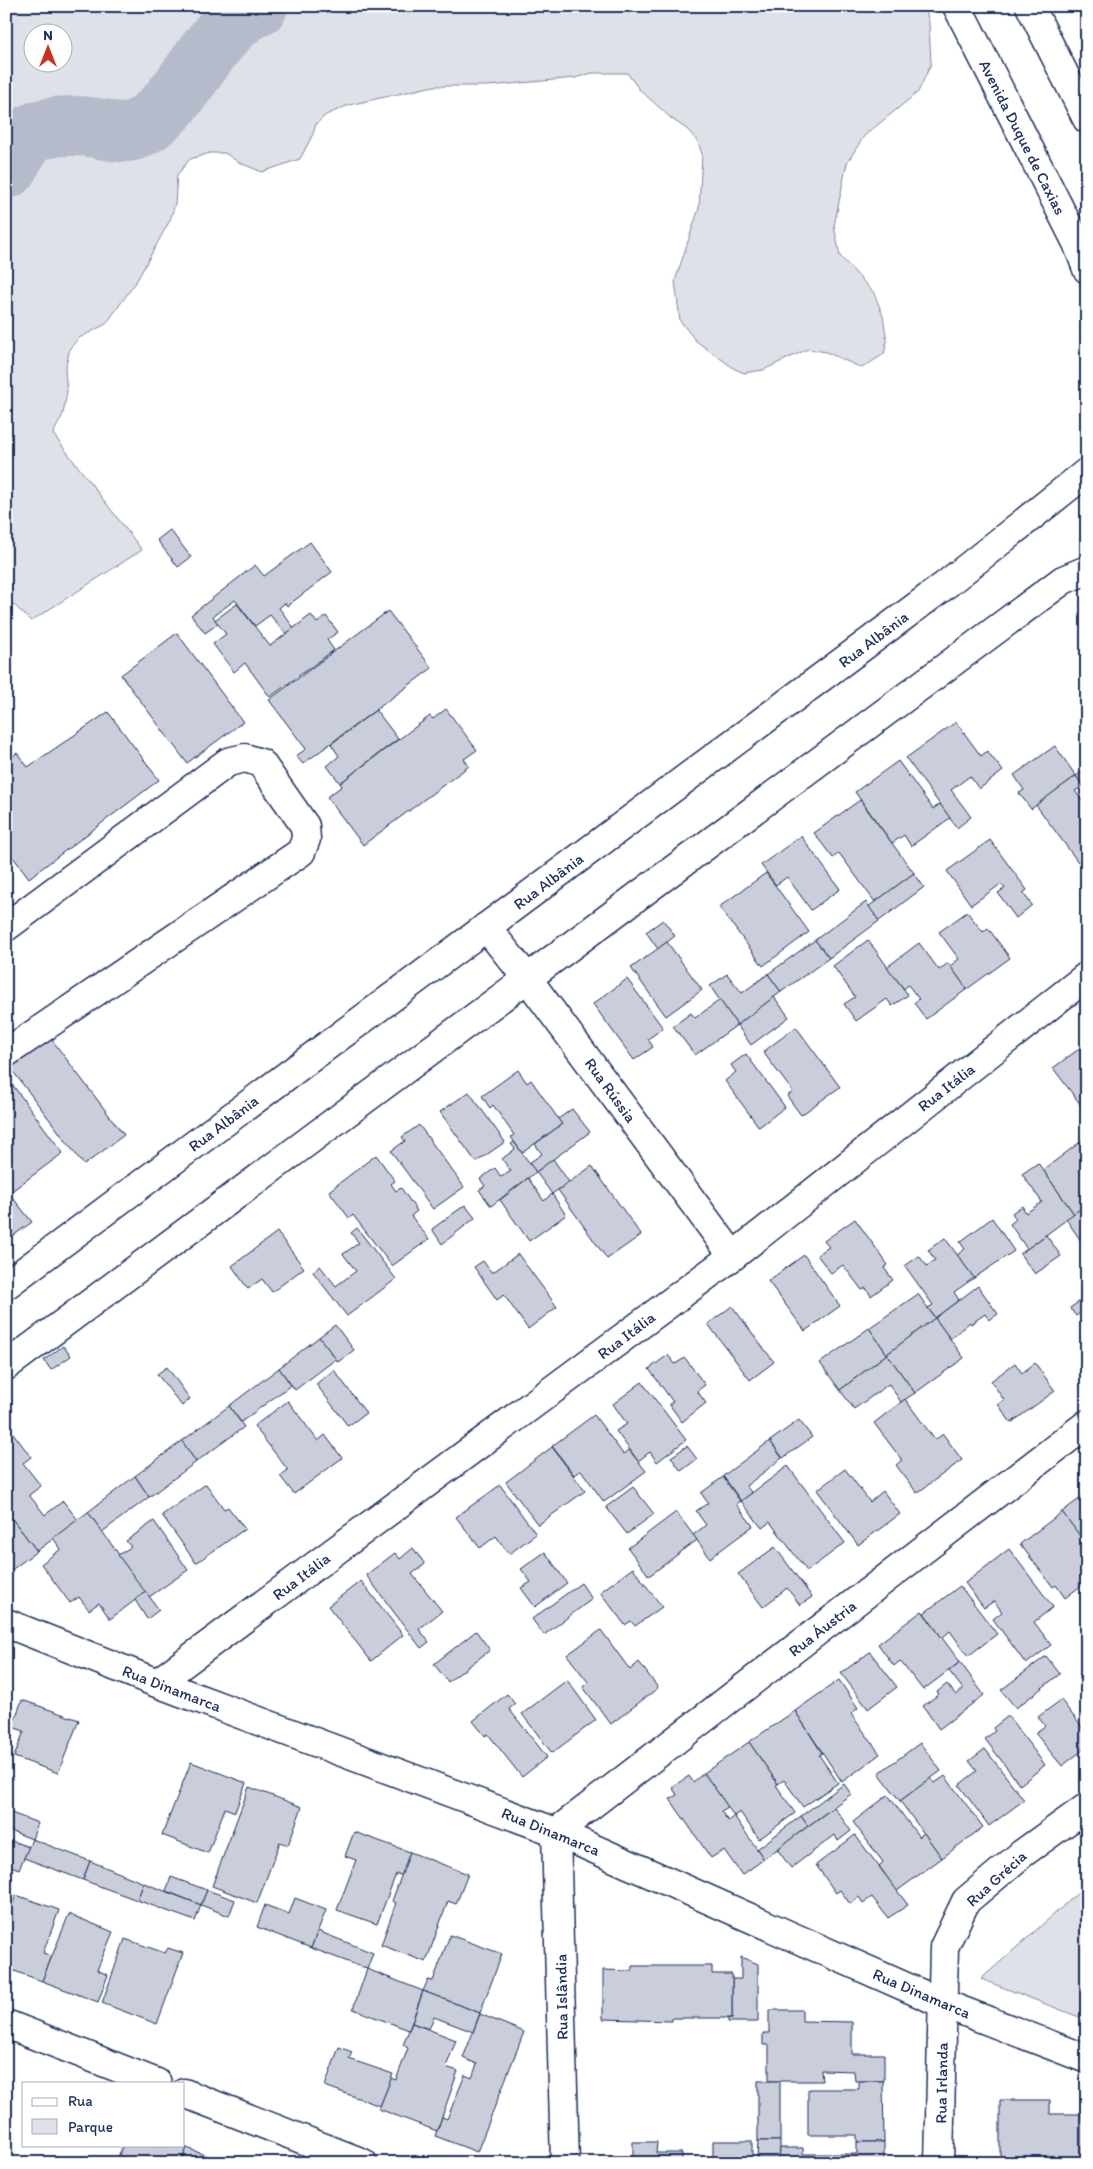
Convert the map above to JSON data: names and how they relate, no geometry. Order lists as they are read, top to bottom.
{
  "streets": {
    "street": [
      "Avenida Duque de Caxias",
      "Rua Albânia",
      "Rua Itália",
      "Rua Rússia",
      "Rua Áustria",
      "Rua Dinamarca",
      "Rua Grécia",
      "Rua Islândia",
      "Rua Irlanda"
    ]
  },
  "crossings": [
    ["Rua Albânia", "Rua Rússia"],
    ["Rua Itália", "Rua Rússia"],
    ["Rua Itália", "Rua Dinamarca"],
    ["Rua Áustria", "Rua Dinamarca"],
    ["Rua Áustria", "Rua Islândia"],
    ["Rua Dinamarca", "Rua Grécia"],
    ["Rua Dinamarca", "Rua Islândia"],
    ["Rua Dinamarca", "Rua Irlanda"],
    ["Rua Grécia", "Rua Irlanda"]
  ],
  "legend": ["Rua", "Parque"],
  "north": "top"
}
